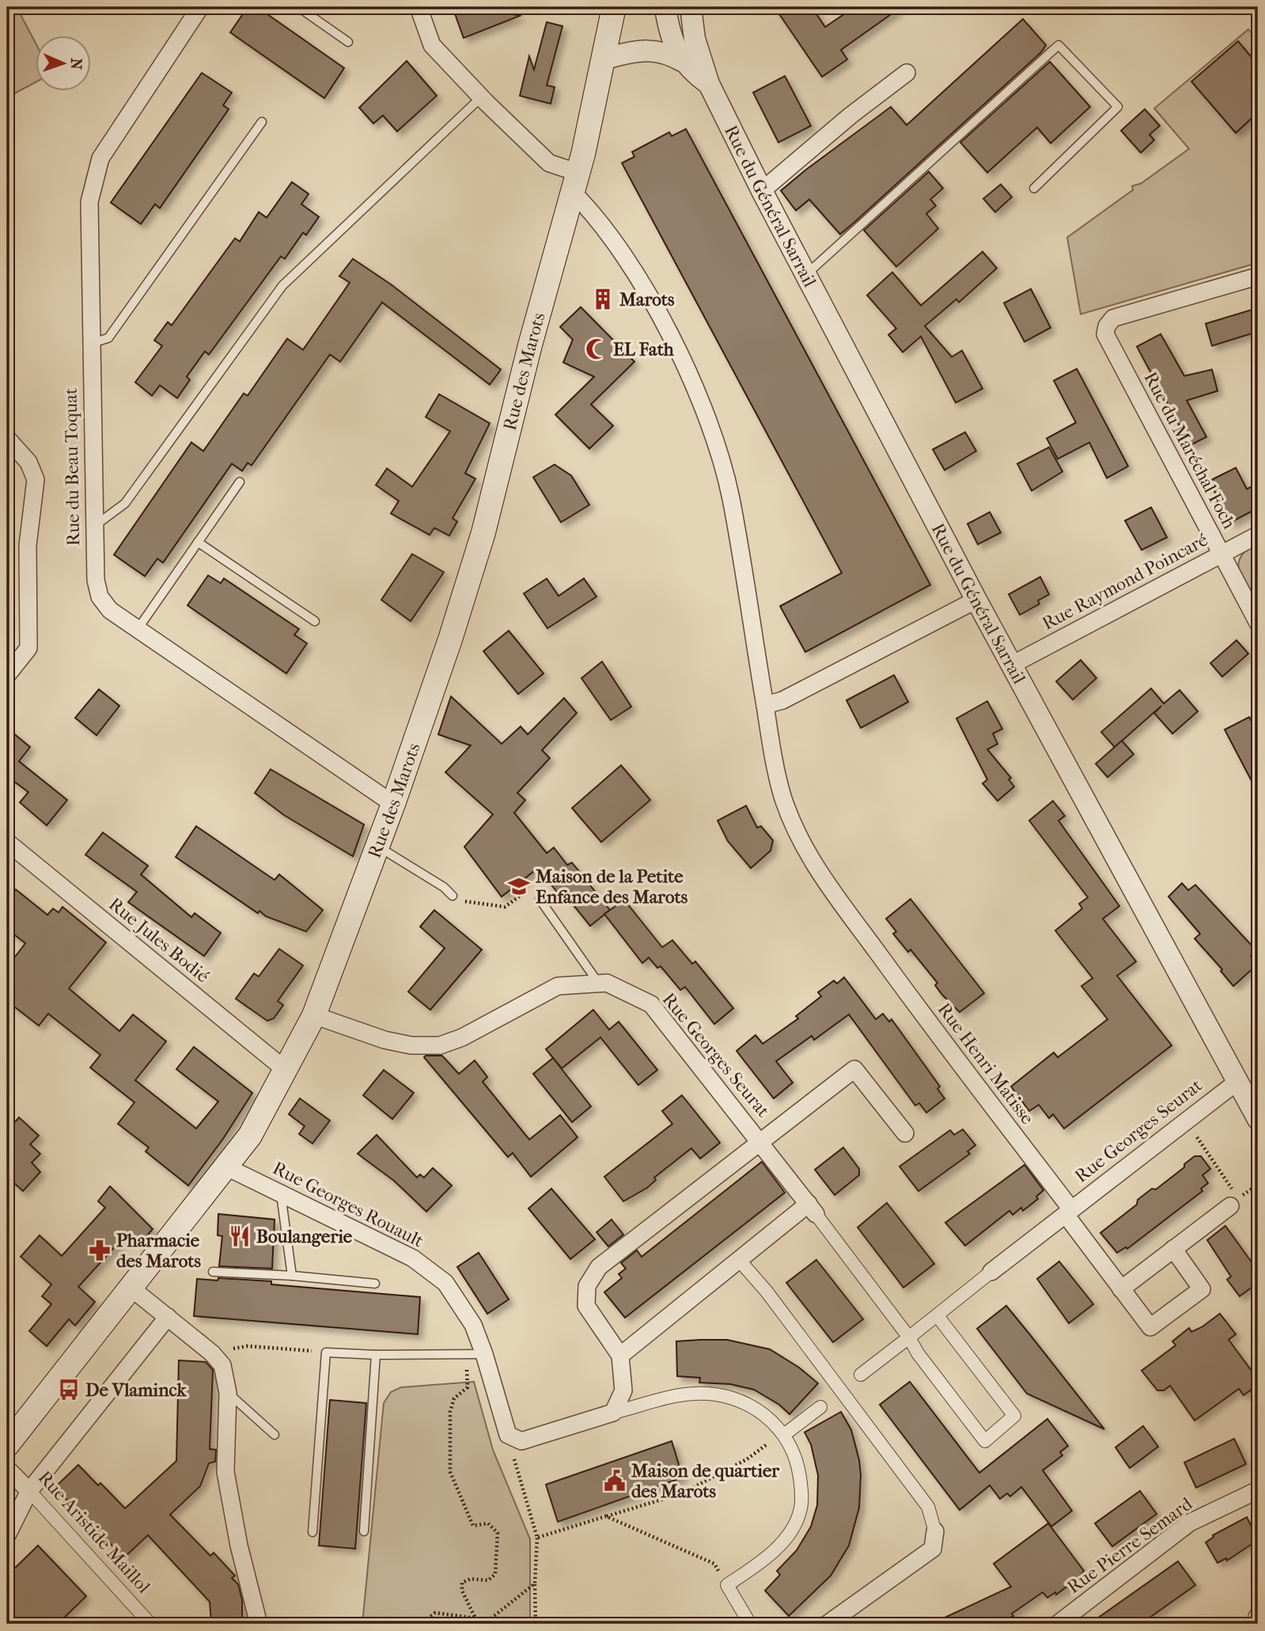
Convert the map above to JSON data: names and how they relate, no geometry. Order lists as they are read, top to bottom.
{
  "streets": {
    "main road": ["Rue des Marots"],
    "street": [
      "Rue du Général Sarrail",
      "Rue du Maréchal Foch",
      "Rue du Beau Toquat",
      "Rue Raymond Poincaré",
      "Rue Jules Bodié",
      "Rue Georges Seurat",
      "Rue Henri Matisse",
      "Rue Georges Rouault",
      "Rue Aristide Maillol",
      "Rue Pierre Semard"
    ]
  },
  "crossings": [
    ["Rue du Général Sarrail", "Rue des Marots"],
    ["Rue du Général Sarrail", "Rue Raymond Poincaré"],
    ["Rue du Général Sarrail", "Rue Georges Seurat"],
    ["Rue des Marots", "Rue du Beau Toquat"],
    ["Rue des Marots", "Rue Jules Bodié"],
    ["Rue des Marots", "Rue Georges Seurat"],
    ["Rue des Marots", "Rue Henri Matisse"],
    ["Rue des Marots", "Rue Georges Rouault"],
    ["Rue du Maréchal Foch", "Rue Raymond Poincaré"],
    ["Rue Georges Seurat", "Rue Henri Matisse"]
  ],
  "places": {
    "building": ["Marots"],
    "mosque": ["EL Fath"],
    "school or university": ["Maison de la Petite Enfance des Marots"],
    "restaurant": ["Boulangerie"],
    "pharmacy": ["Pharmacie des Marots"],
    "bus stop": ["De Vlaminck"],
    "public building": ["Maison de quartier des Marots"]
  },
  "north": "right"
}
